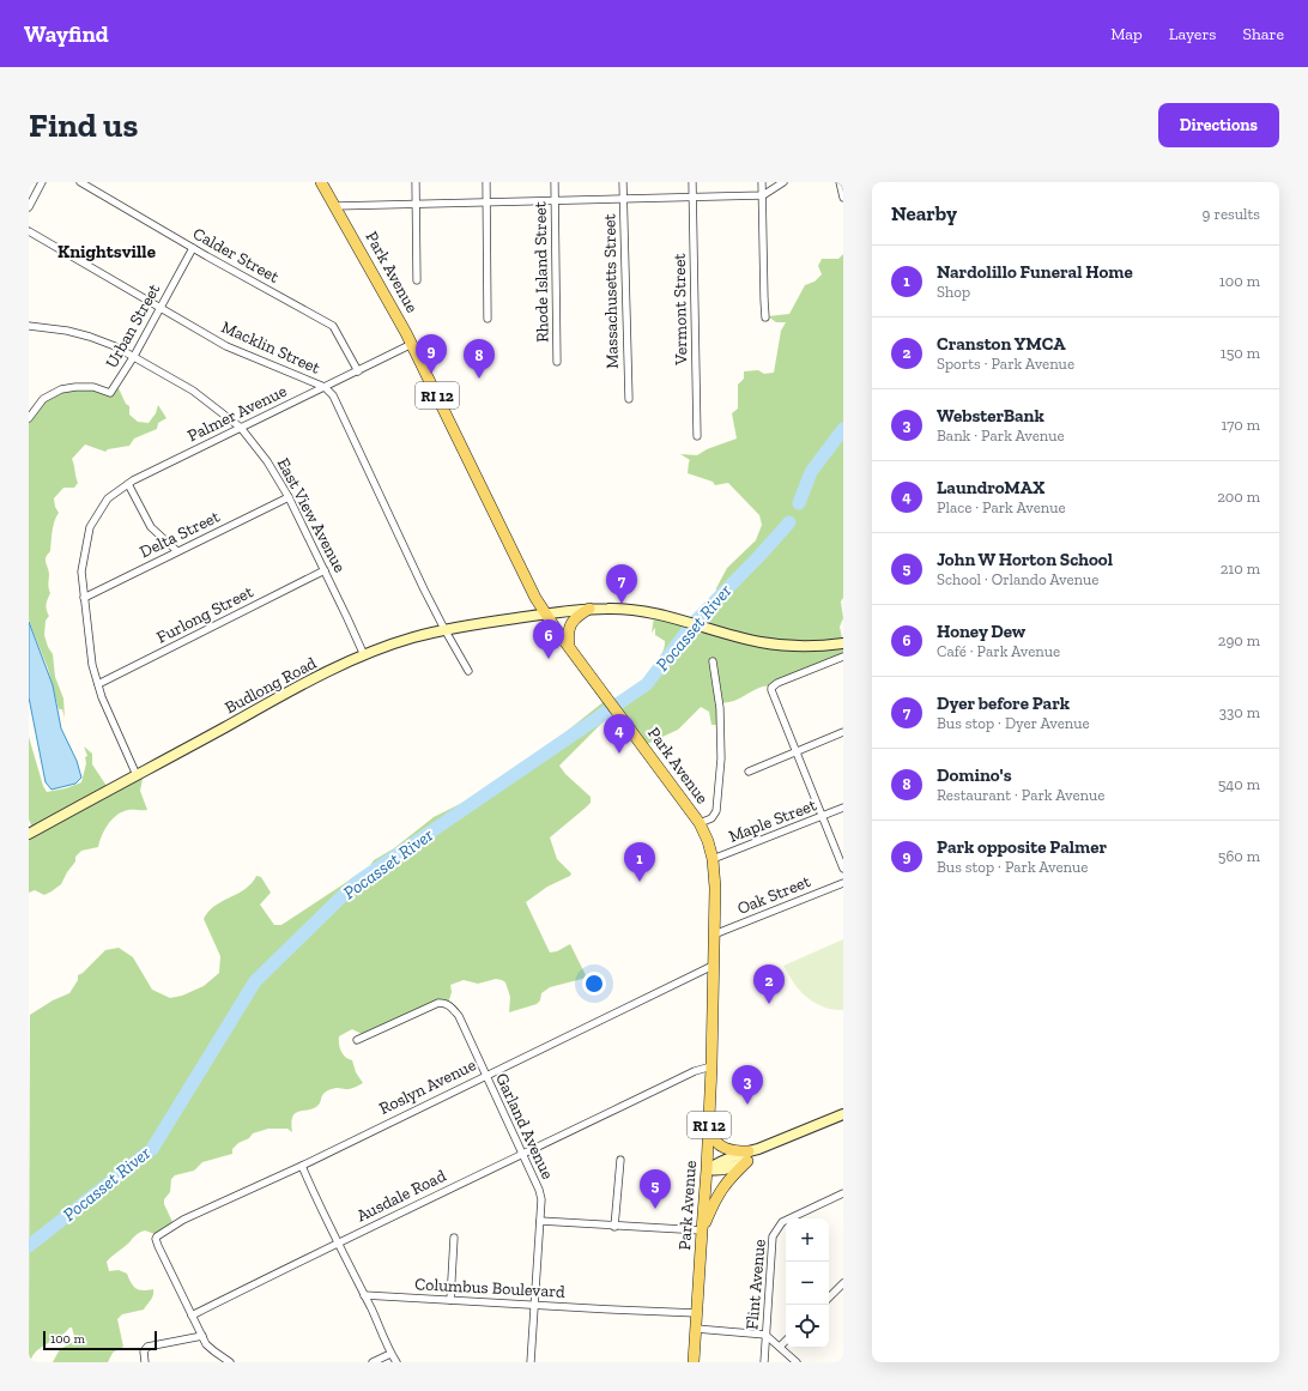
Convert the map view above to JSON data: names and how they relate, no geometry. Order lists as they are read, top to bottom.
{
  "streets": {
    "main road": ["Park Avenue", "RI 12", "Budlong Road"],
    "street": [
      "Calder Street",
      "Rhode Island Street",
      "Massachusetts Street",
      "Vermont Street",
      "Urban Street",
      "Macklin Street",
      "Palmer Avenue",
      "East View Avenue",
      "Delta Street",
      "Furlong Street",
      "Maple Street",
      "Oak Street",
      "Roslyn Avenue",
      "Garland Avenue",
      "Ausdale Road",
      "Flint Avenue",
      "Columbus Boulevard"
    ]
  },
  "crossings": [
    ["Calder Street", "Urban Street"],
    ["Calder Street", "Palmer Avenue"],
    ["Park Avenue", "Palmer Avenue"],
    ["Park Avenue", "Budlong Road"],
    ["Park Avenue", "Maple Street"],
    ["Park Avenue", "Oak Street"],
    ["Park Avenue", "Roslyn Avenue"],
    ["Park Avenue", "Ausdale Road"],
    ["Park Avenue", "Columbus Boulevard"],
    ["Urban Street", "Macklin Street"],
    ["Urban Street", "East View Avenue"],
    ["Macklin Street", "Palmer Avenue"],
    ["Macklin Street", "Budlong Road"],
    ["Palmer Avenue", "East View Avenue"],
    ["Palmer Avenue", "Delta Street"],
    ["Palmer Avenue", "Furlong Street"],
    ["Palmer Avenue", "Budlong Road"],
    ["East View Avenue", "Delta Street"],
    ["East View Avenue", "Furlong Street"],
    ["East View Avenue", "Budlong Road"],
    ["Roslyn Avenue", "Garland Avenue"],
    ["Roslyn Avenue", "Ausdale Road"],
    ["Garland Avenue", "Ausdale Road"],
    ["Garland Avenue", "Columbus Boulevard"]
  ],
  "districts": ["Knightsville"],
  "water": ["Pocasset River"],
  "scale_bar": "100 m",
  "page": {
    "header": "Wayfind",
    "nav": ["Map", "Layers", "Share"],
    "buttons": "Directions",
    "title": "Find us",
    "heading": ["Nearby", "9 results"],
    "list": [
      {
        "mark": "1",
        "name": "Nardolillo Funeral Home",
        "note": "Shop",
        "value": "100 m"
      },
      {
        "mark": "2",
        "name": "Cranston YMCA",
        "note": "Sports · Park Avenue",
        "value": "150 m"
      },
      {
        "mark": "3",
        "name": "WebsterBank",
        "note": "Bank · Park Avenue",
        "value": "170 m"
      },
      {
        "mark": "4",
        "name": "LaundroMAX",
        "note": "Place · Park Avenue",
        "value": "200 m"
      },
      {
        "mark": "5",
        "name": "John W Horton School",
        "note": "School · Orlando Avenue",
        "value": "210 m"
      },
      {
        "mark": "6",
        "name": "Honey Dew",
        "note": "Café · Park Avenue",
        "value": "290 m"
      },
      {
        "mark": "7",
        "name": "Dyer before Park",
        "note": "Bus stop · Dyer Avenue",
        "value": "330 m"
      },
      {
        "mark": "8",
        "name": "Domino's",
        "note": "Restaurant · Park Avenue",
        "value": "540 m"
      },
      {
        "mark": "9",
        "name": "Park opposite Palmer",
        "note": "Bus stop · Park Avenue",
        "value": "560 m"
      }
    ],
    "pins": [
      "9",
      "8",
      "7",
      "6",
      "4",
      "1",
      "2",
      "3",
      "5"
    ],
    "map_buttons": ["+", "−"],
    "scale": "100 m"
  }
}
